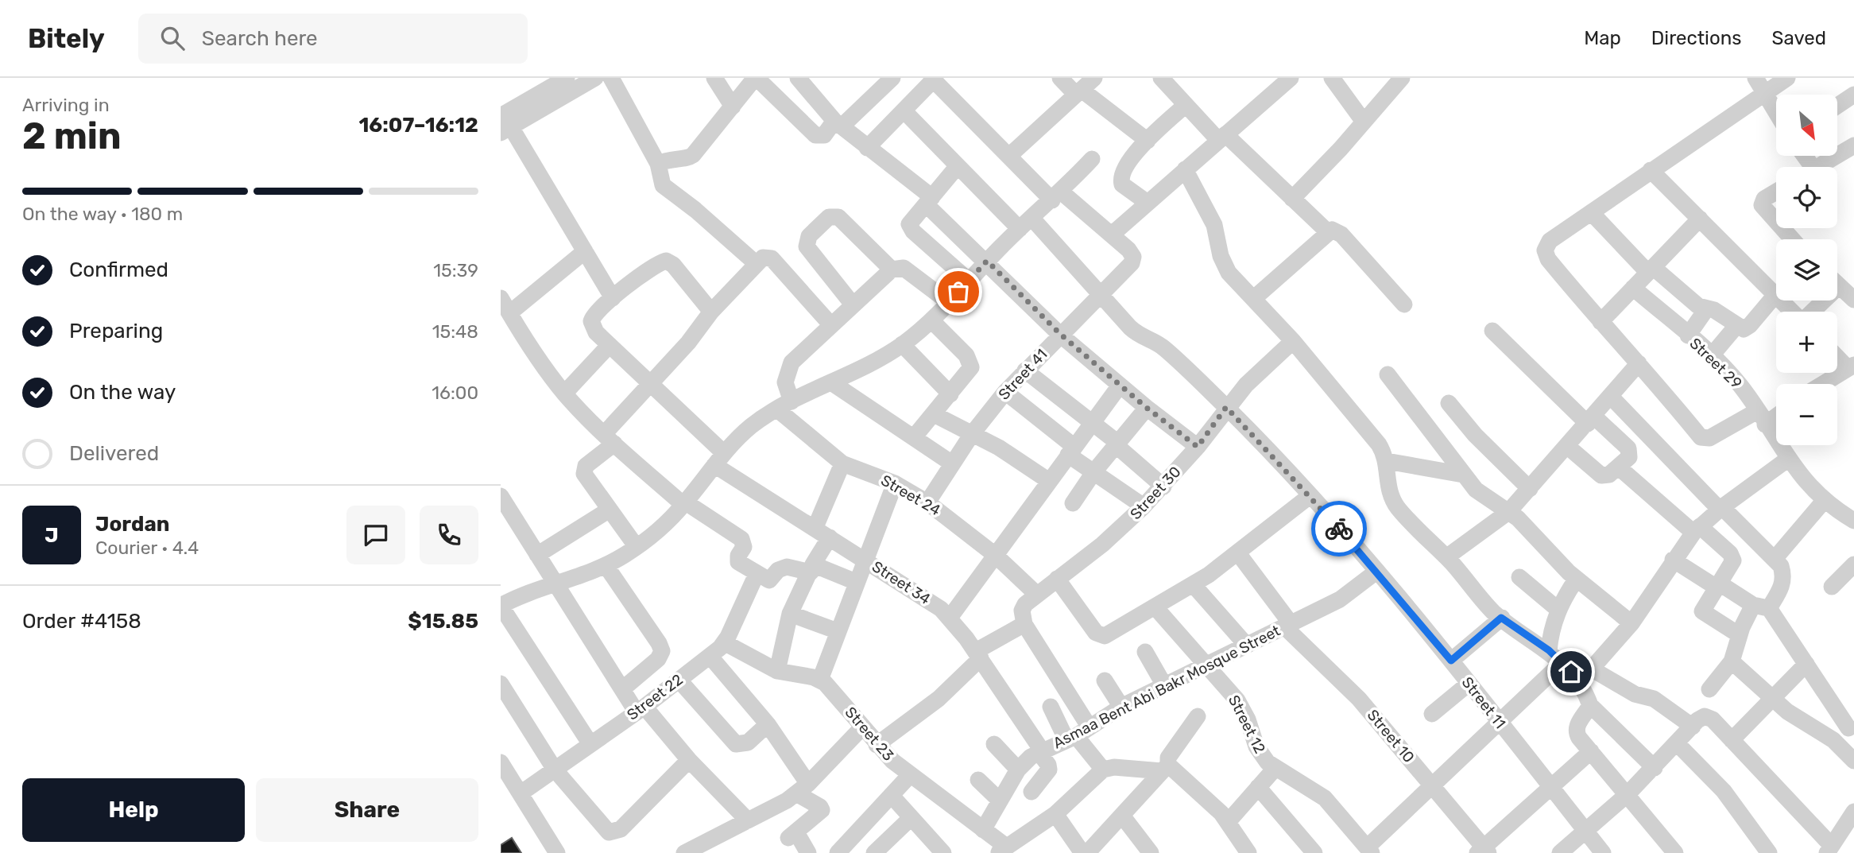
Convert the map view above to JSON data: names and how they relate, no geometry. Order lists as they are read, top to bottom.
{
  "streets": {
    "street": [
      "Street 29",
      "Street 41",
      "Street 30",
      "Street 24",
      "Street 34",
      "Asmaa Bent Abi Bakr Mosque Street",
      "Street 22",
      "Street 11",
      "Street 12",
      "Street 23",
      "Street 10"
    ]
  },
  "crossings": [
    ["Street 41", "Street 24"],
    ["Street 41", "Street 11"],
    ["Street 30", "Street 24"],
    ["Street 30", "Street 11"],
    ["Street 34", "Asmaa Bent Abi Bakr Mosque Street"],
    ["Asmaa Bent Abi Bakr Mosque Street", "Street 11"],
    ["Asmaa Bent Abi Bakr Mosque Street", "Street 12"],
    ["Asmaa Bent Abi Bakr Mosque Street", "Street 23"],
    ["Asmaa Bent Abi Bakr Mosque Street", "Street 10"]
  ],
  "north": "bottom right",
  "page": {
    "header": "Bitely",
    "search": "Search here",
    "nav": ["Map", "Directions", "Saved"],
    "heading": ["2 min", "Arriving in", "16:07–16:12"],
    "panel": [
      "Jordan",
      "Courier · 4.4",
      "Order #4158",
      "$15.85"
    ],
    "map_buttons": ["+", "−"],
    "bar": "On the way · 180 m",
    "list": [
      ["Confirmed", "15:39"],
      ["Preparing", "15:48"],
      ["On the way", "16:00"],
      "Delivered"
    ],
    "round": "J",
    "buttons": ["Help", "Share"]
  }
}
